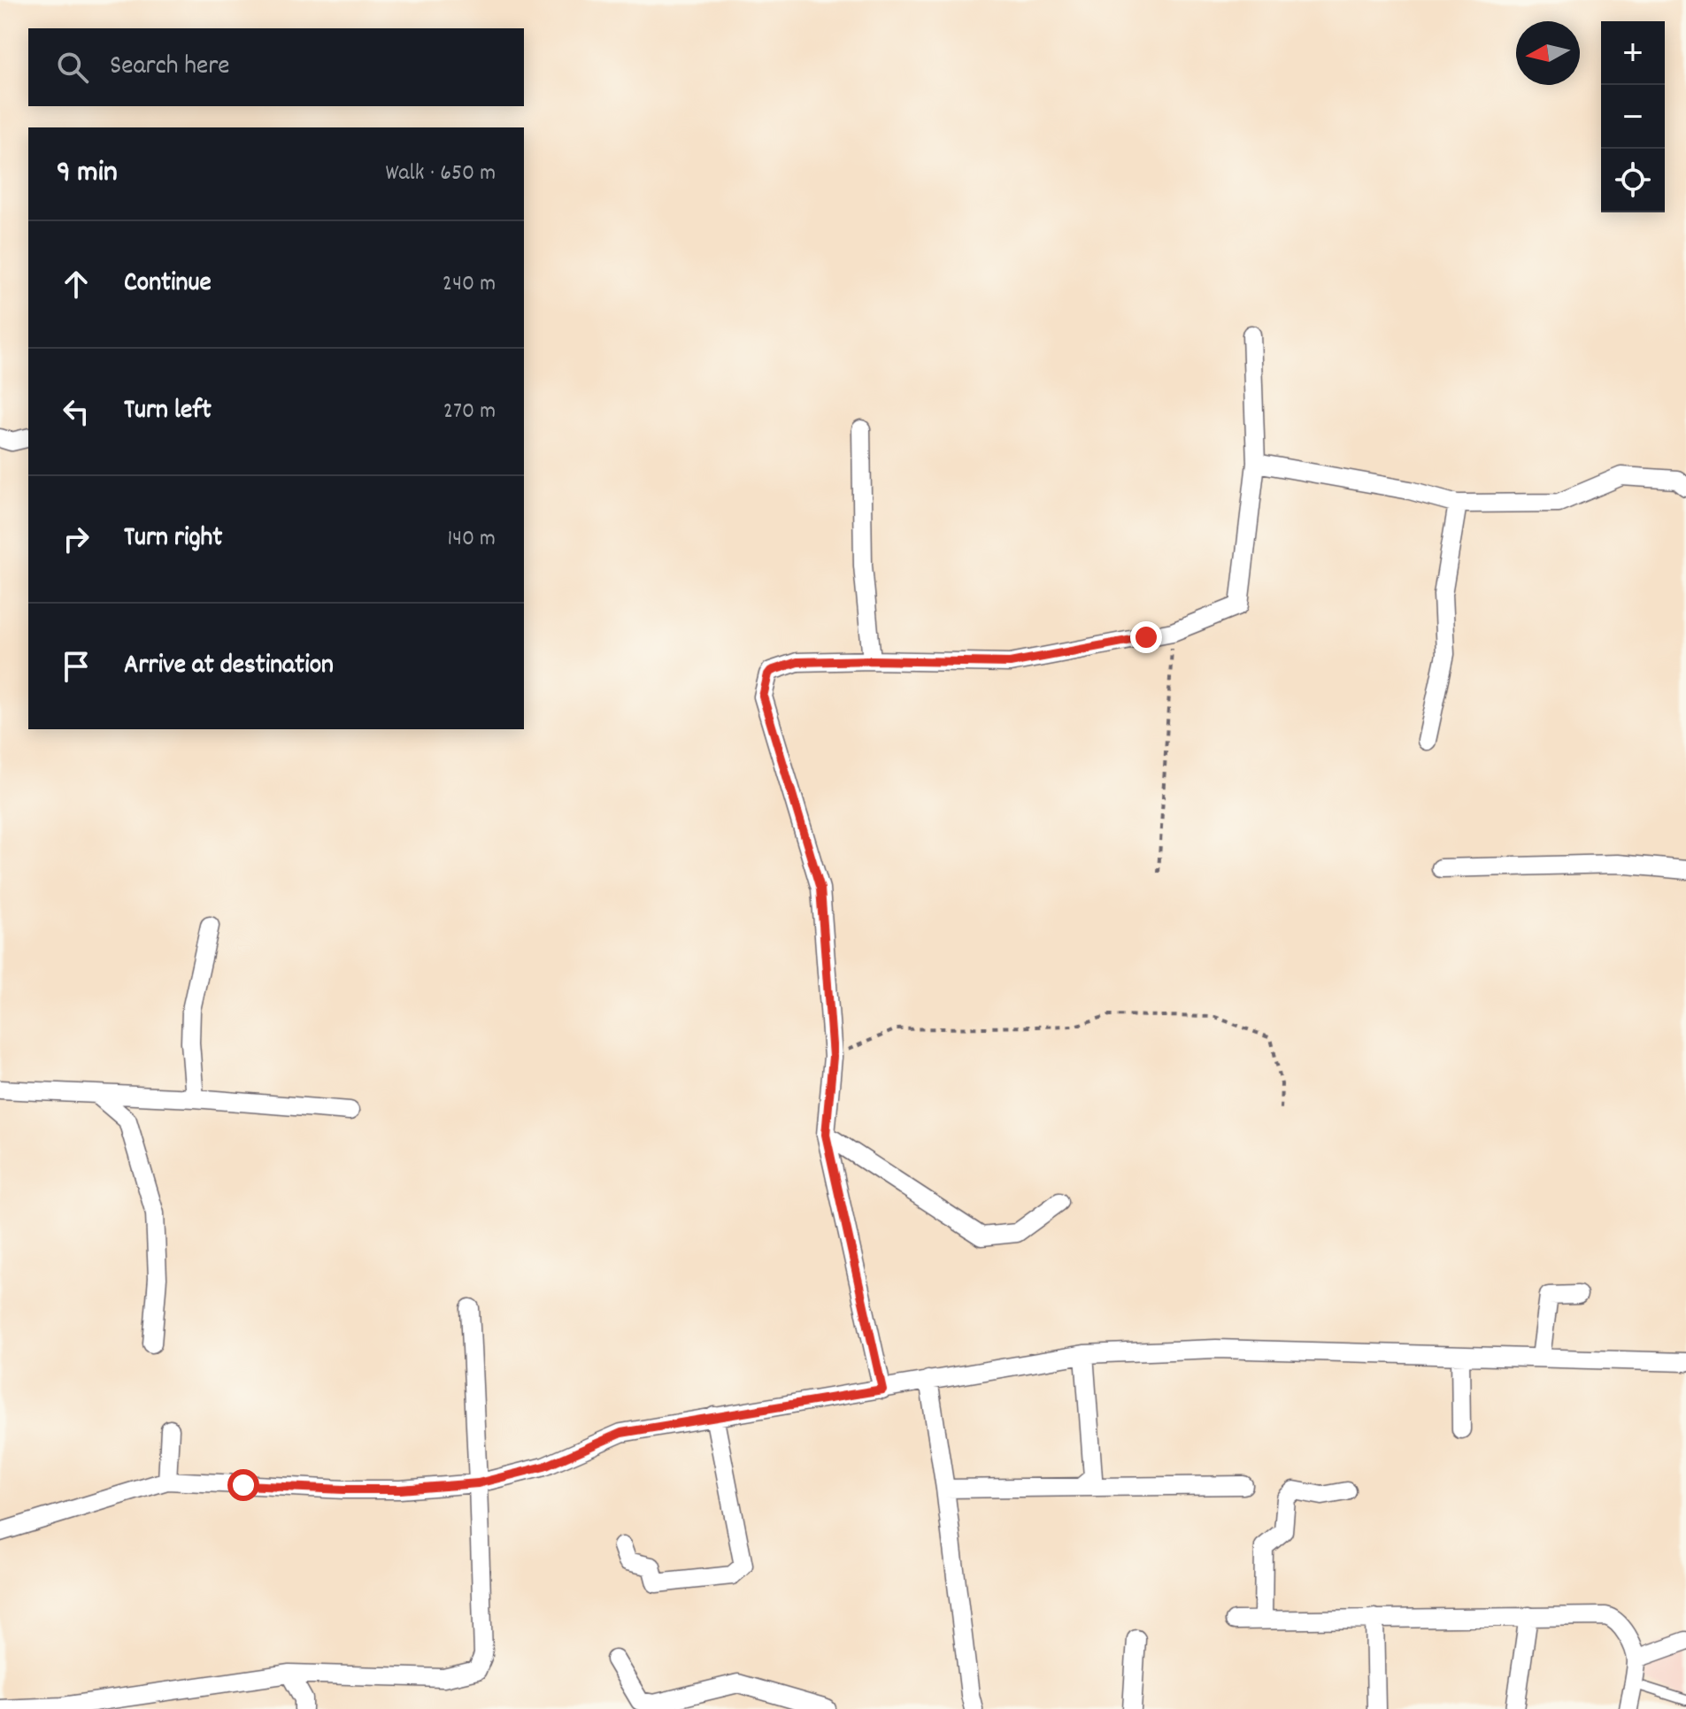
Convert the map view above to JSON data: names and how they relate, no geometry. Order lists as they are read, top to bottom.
{
  "north": "left",
  "page": {
    "map_buttons": ["+", "−"],
    "search": "Search here",
    "heading": ["9 min", "Walk · 650 m"],
    "list": [
      ["Continue", "240 m"],
      ["Turn left", "270 m"],
      ["Turn right", "140 m"],
      "Arrive at destination"
    ]
  }
}
